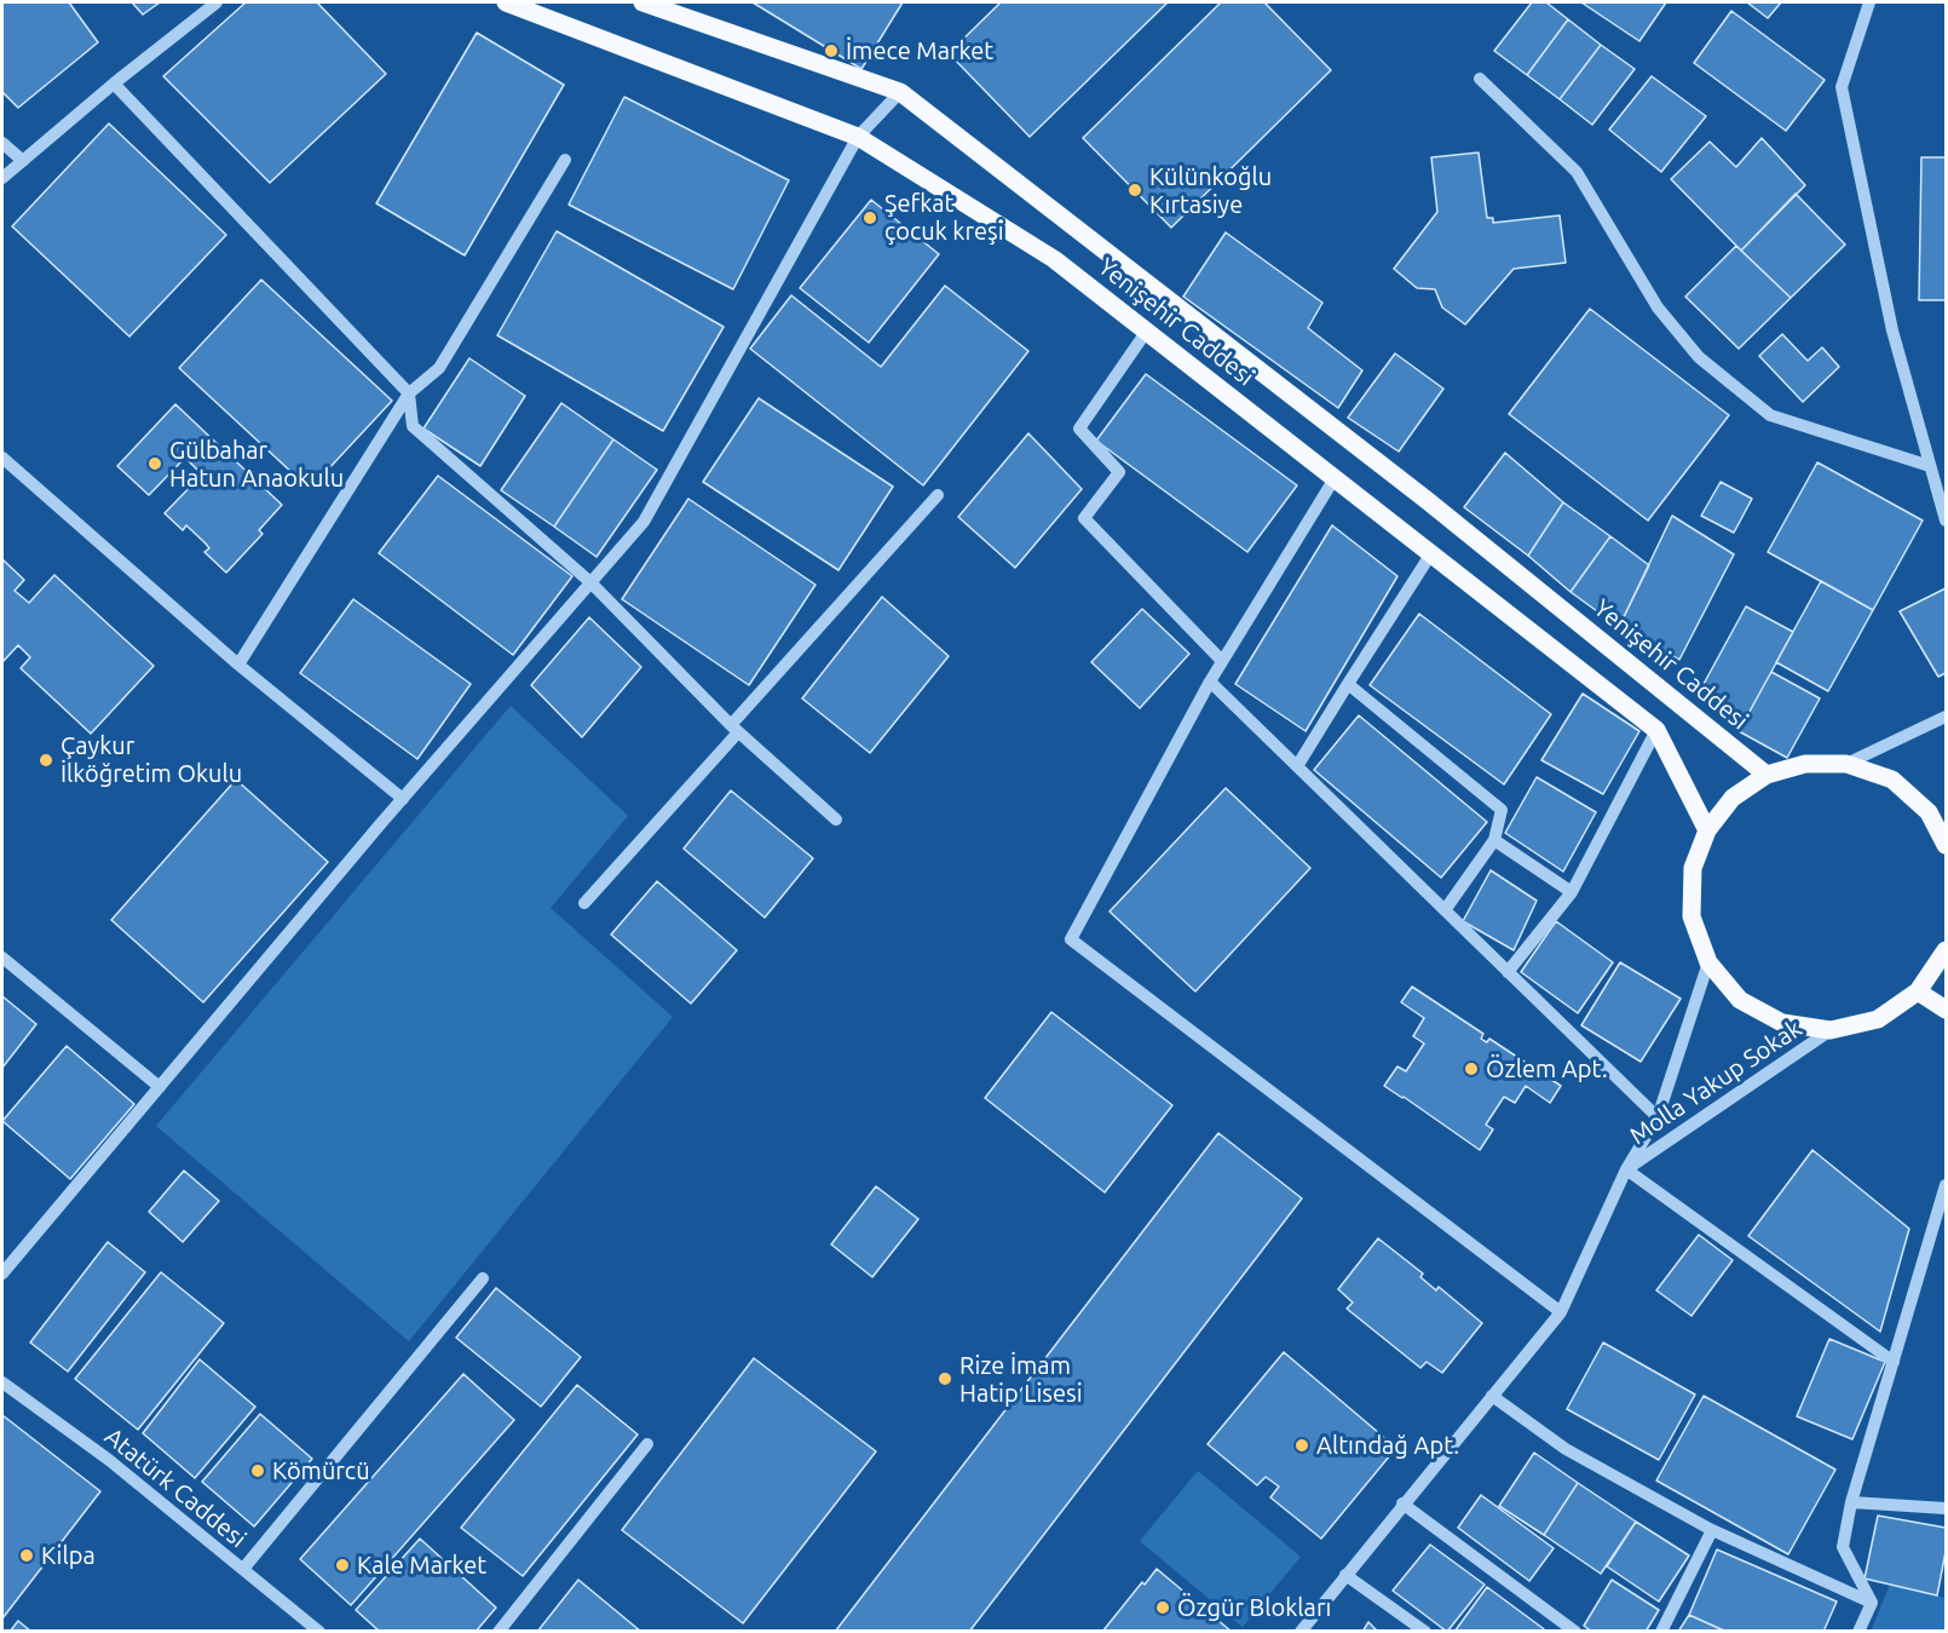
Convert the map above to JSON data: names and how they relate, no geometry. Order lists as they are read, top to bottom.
{
  "streets": {
    "main road": ["Yenişehir Caddesi"],
    "street": ["Molla Yakup Sokak", "Atatürk Caddesi"]
  },
  "places": [
    "İmece Market",
    "Külünkoğlu Kırtasiye",
    "Şefkat çocuk kreşi",
    "Gülbahar Hatun Anaokulu",
    "Çaykur İlköğretim Okulu",
    "Özlem Apt.",
    "Rize İmam Hatip Lisesi",
    "Altındağ Apt.",
    "Kömürcü",
    "Kilpa",
    "Kale Market",
    "Özgür Blokları"
  ]
}
